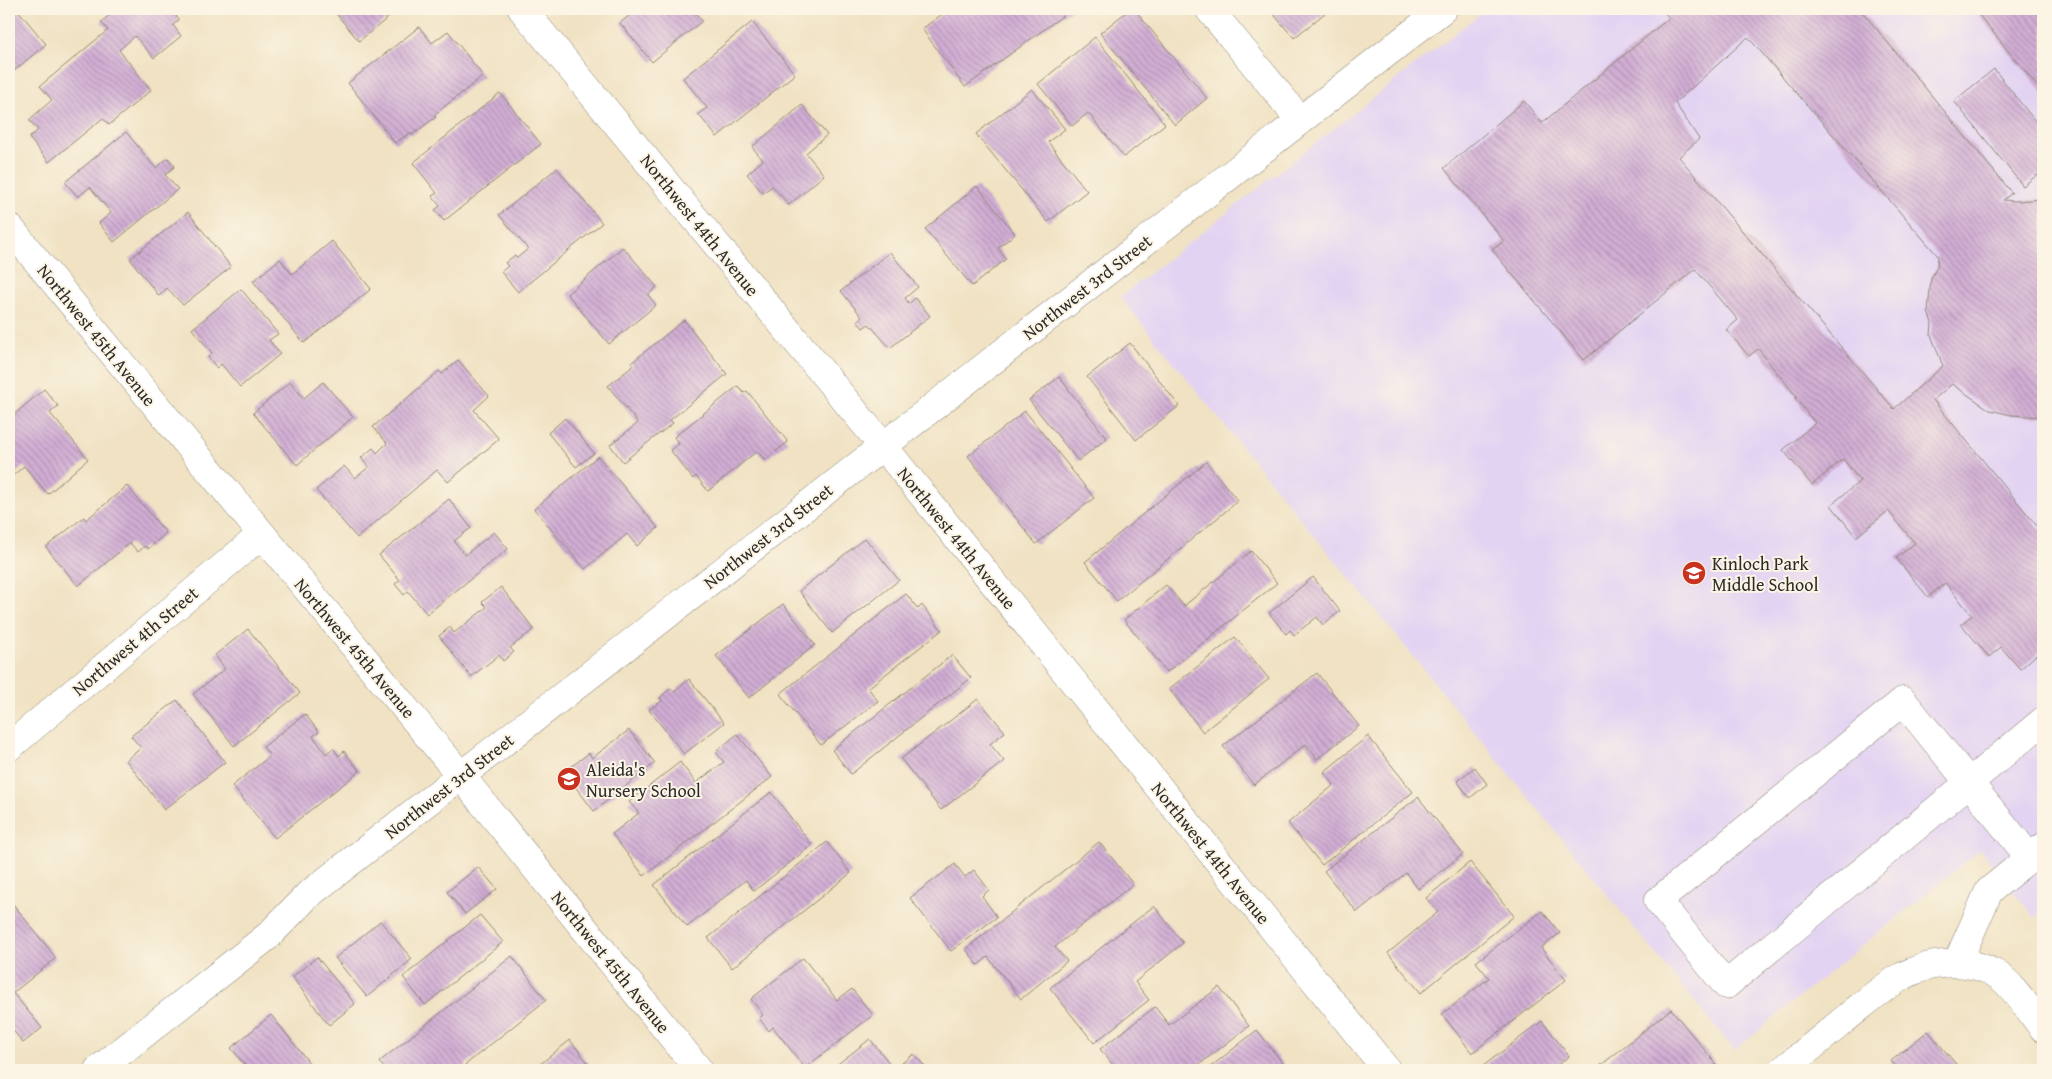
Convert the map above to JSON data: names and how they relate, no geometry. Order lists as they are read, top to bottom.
{
  "streets": {
    "street": [
      "Northwest 44th Avenue",
      "Northwest 3rd Street",
      "Northwest 45th Avenue",
      "Northwest 4th Street"
    ]
  },
  "crossings": [
    ["Northwest 44th Avenue", "Northwest 3rd Street"],
    ["Northwest 3rd Street", "Northwest 45th Avenue"],
    ["Northwest 45th Avenue", "Northwest 4th Street"]
  ],
  "places": {
    "school or university": ["Kinloch Park Middle School", "Aleida's Nursery School"]
  }
}
